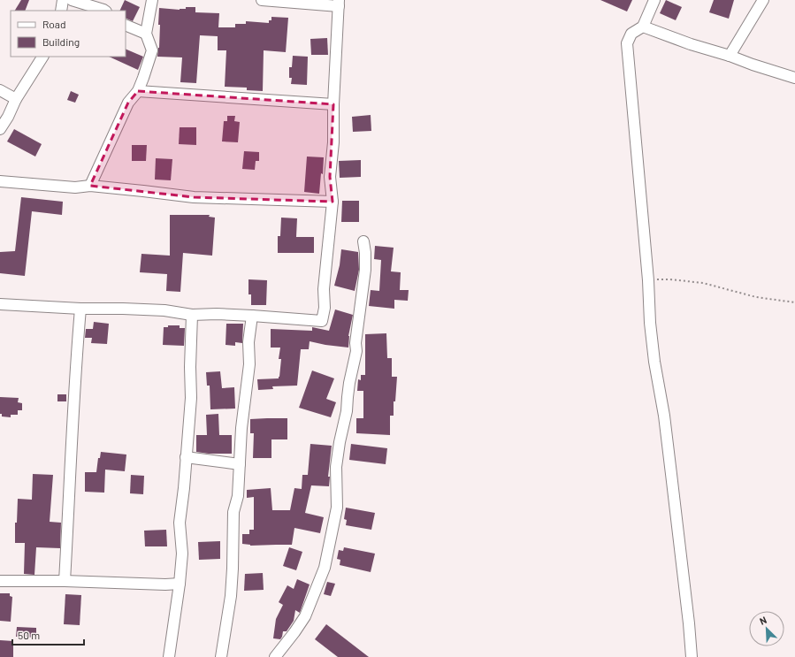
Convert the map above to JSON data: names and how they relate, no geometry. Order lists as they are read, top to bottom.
{
  "legend": ["Road", "Building"],
  "scale_bar": "50 m",
  "north": "top left"
}
